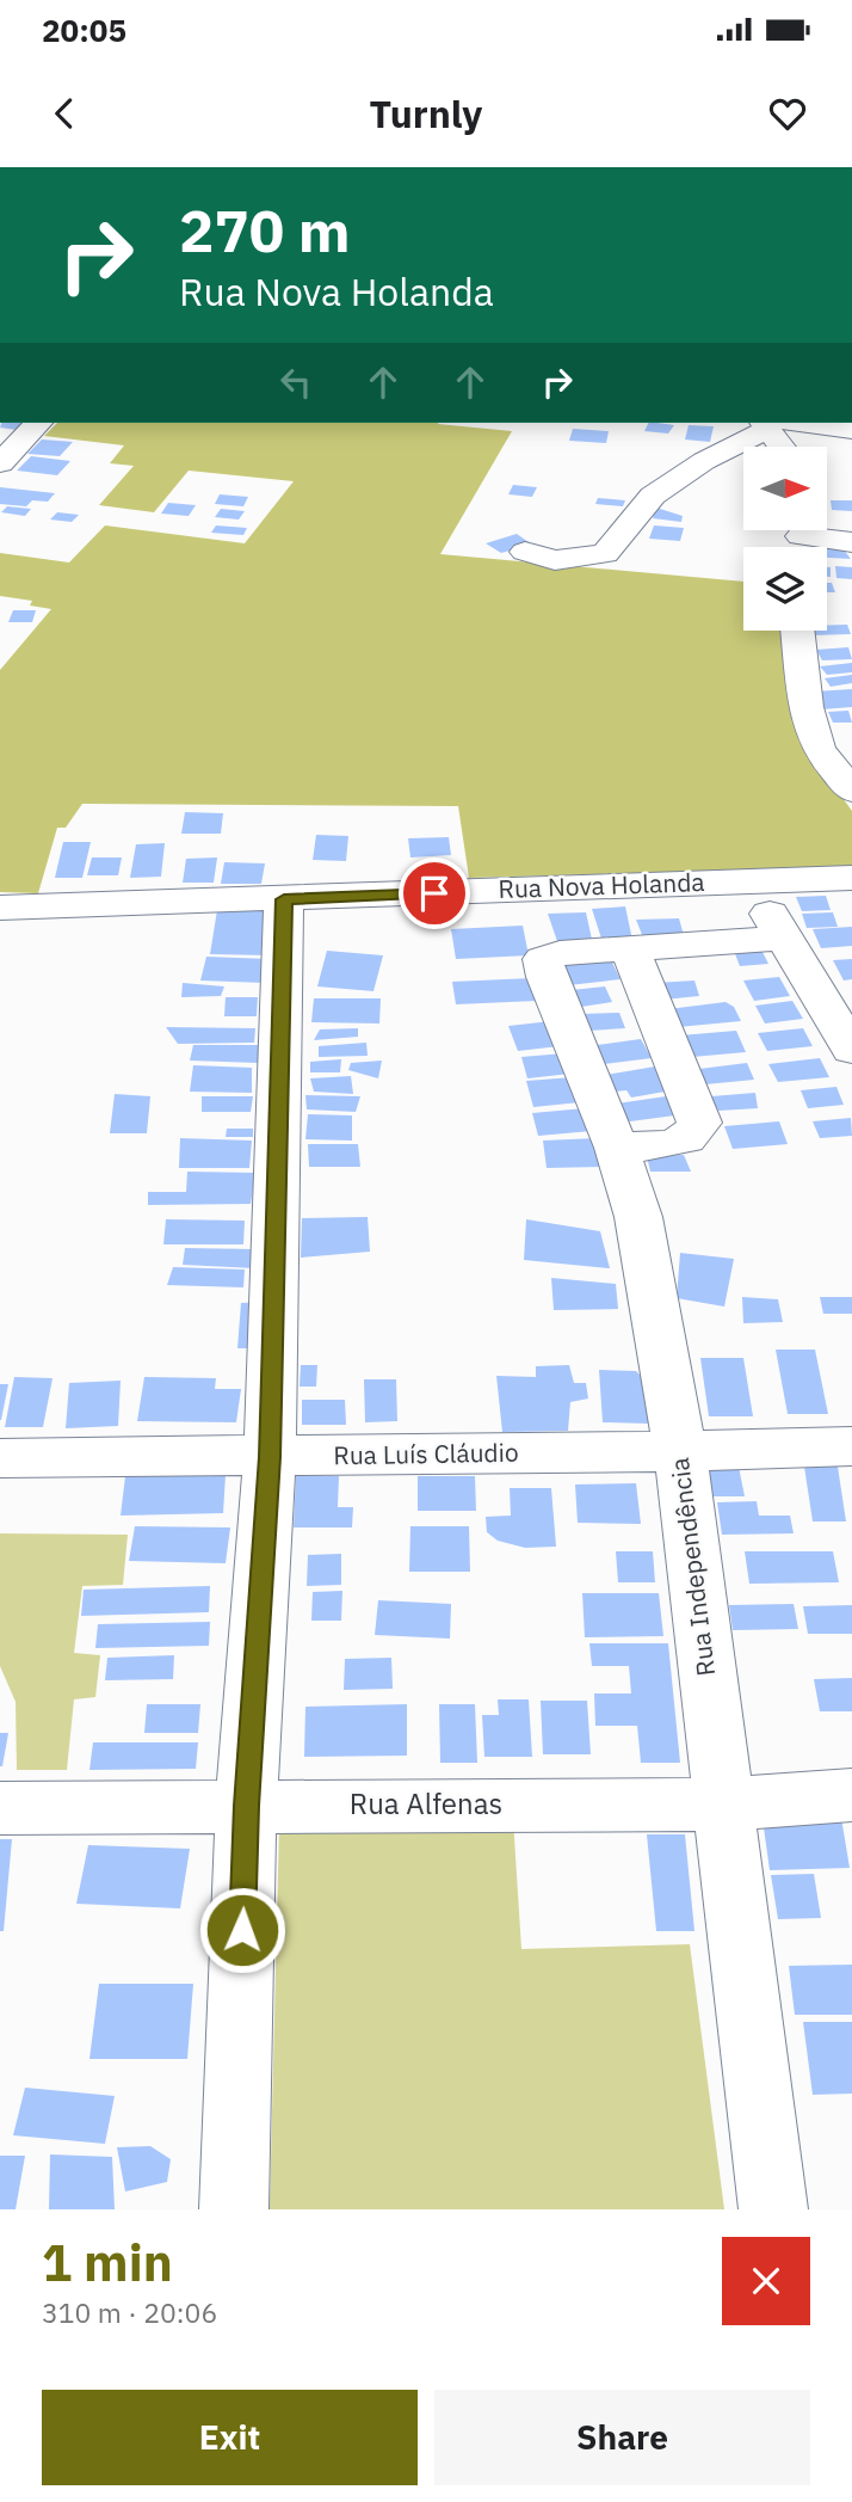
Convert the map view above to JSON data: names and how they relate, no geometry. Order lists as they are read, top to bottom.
{
  "streets": {
    "street": [
      "Rua Nova Holanda",
      "Rua Luís Cláudio",
      "Rua Independência",
      "Rua Alfenas"
    ]
  },
  "crossings": [
    ["Rua Luís Cláudio", "Rua Independência"],
    ["Rua Independência", "Rua Alfenas"]
  ],
  "north": "right",
  "page": {
    "status": "20:05",
    "header": "Turnly",
    "turn": ["270 m", "Rua Nova Holanda"],
    "heading": ["1 min", "310 m · 20:06"],
    "buttons": ["Exit", "Share"]
  }
}
